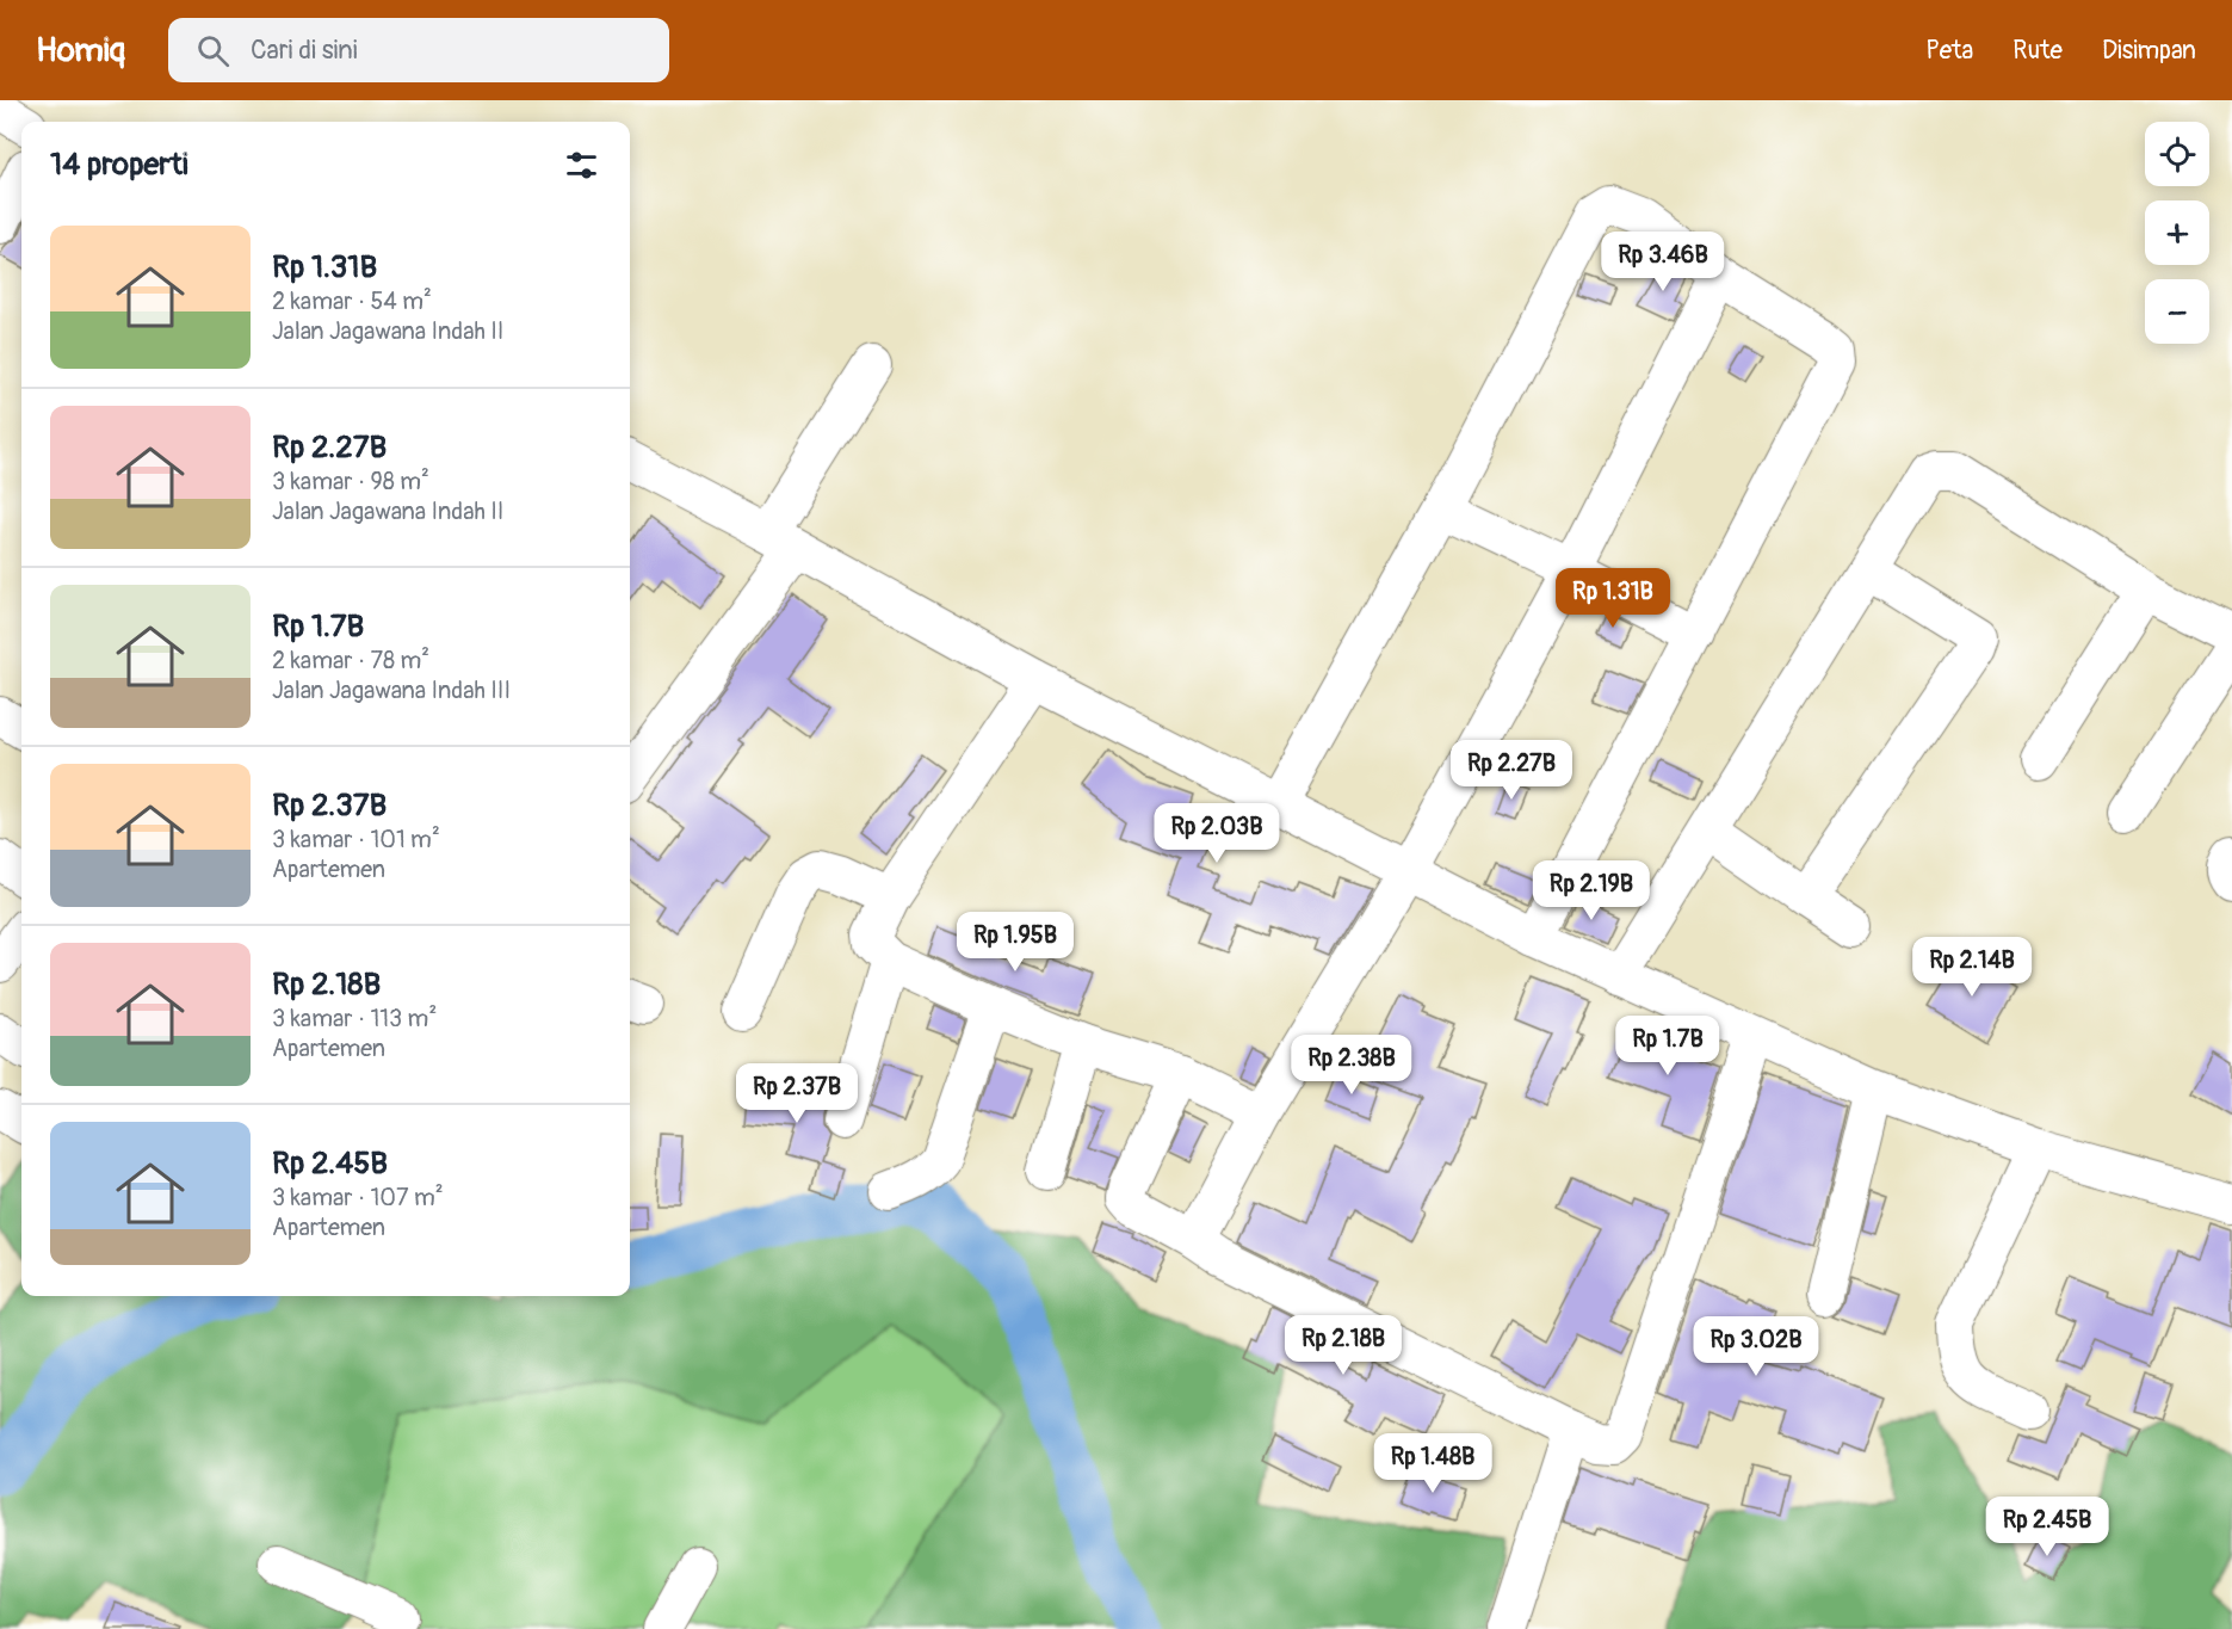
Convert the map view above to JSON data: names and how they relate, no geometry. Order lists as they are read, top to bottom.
{
  "page": {
    "header": "Homiq",
    "search": "Cari di sini",
    "nav": ["Peta", "Rute", "Disimpan"],
    "map_buttons": ["+", "−"],
    "heading": "14 properti",
    "list": [
      {
        "name": "Rp 1.31B",
        "note": "2 kamar · 54 m² · Jalan Jagawana Indah II"
      },
      {
        "name": "Rp 2.27B",
        "note": "3 kamar · 98 m² · Jalan Jagawana Indah II"
      },
      {
        "name": "Rp 1.7B",
        "note": "2 kamar · 78 m² · Jalan Jagawana Indah III"
      },
      {
        "name": "Rp 2.37B",
        "note": "3 kamar · 101 m² · Apartemen"
      },
      {
        "name": "Rp 2.18B",
        "note": "3 kamar · 113 m² · Apartemen"
      },
      {
        "name": "Rp 2.45B",
        "note": "3 kamar · 107 m² · Apartemen"
      }
    ],
    "price": [
      "Rp 3.46B",
      "Rp 1.31B",
      "Rp 2.27B",
      "Rp 2.03B",
      "Rp 2.19B",
      "Rp 1.95B",
      "Rp 2.14B",
      "Rp 1.7B",
      "Rp 2.38B",
      "Rp 2.37B",
      "Rp 2.18B",
      "Rp 3.02B",
      "Rp 1.48B",
      "Rp 2.45B"
    ]
  }
}
